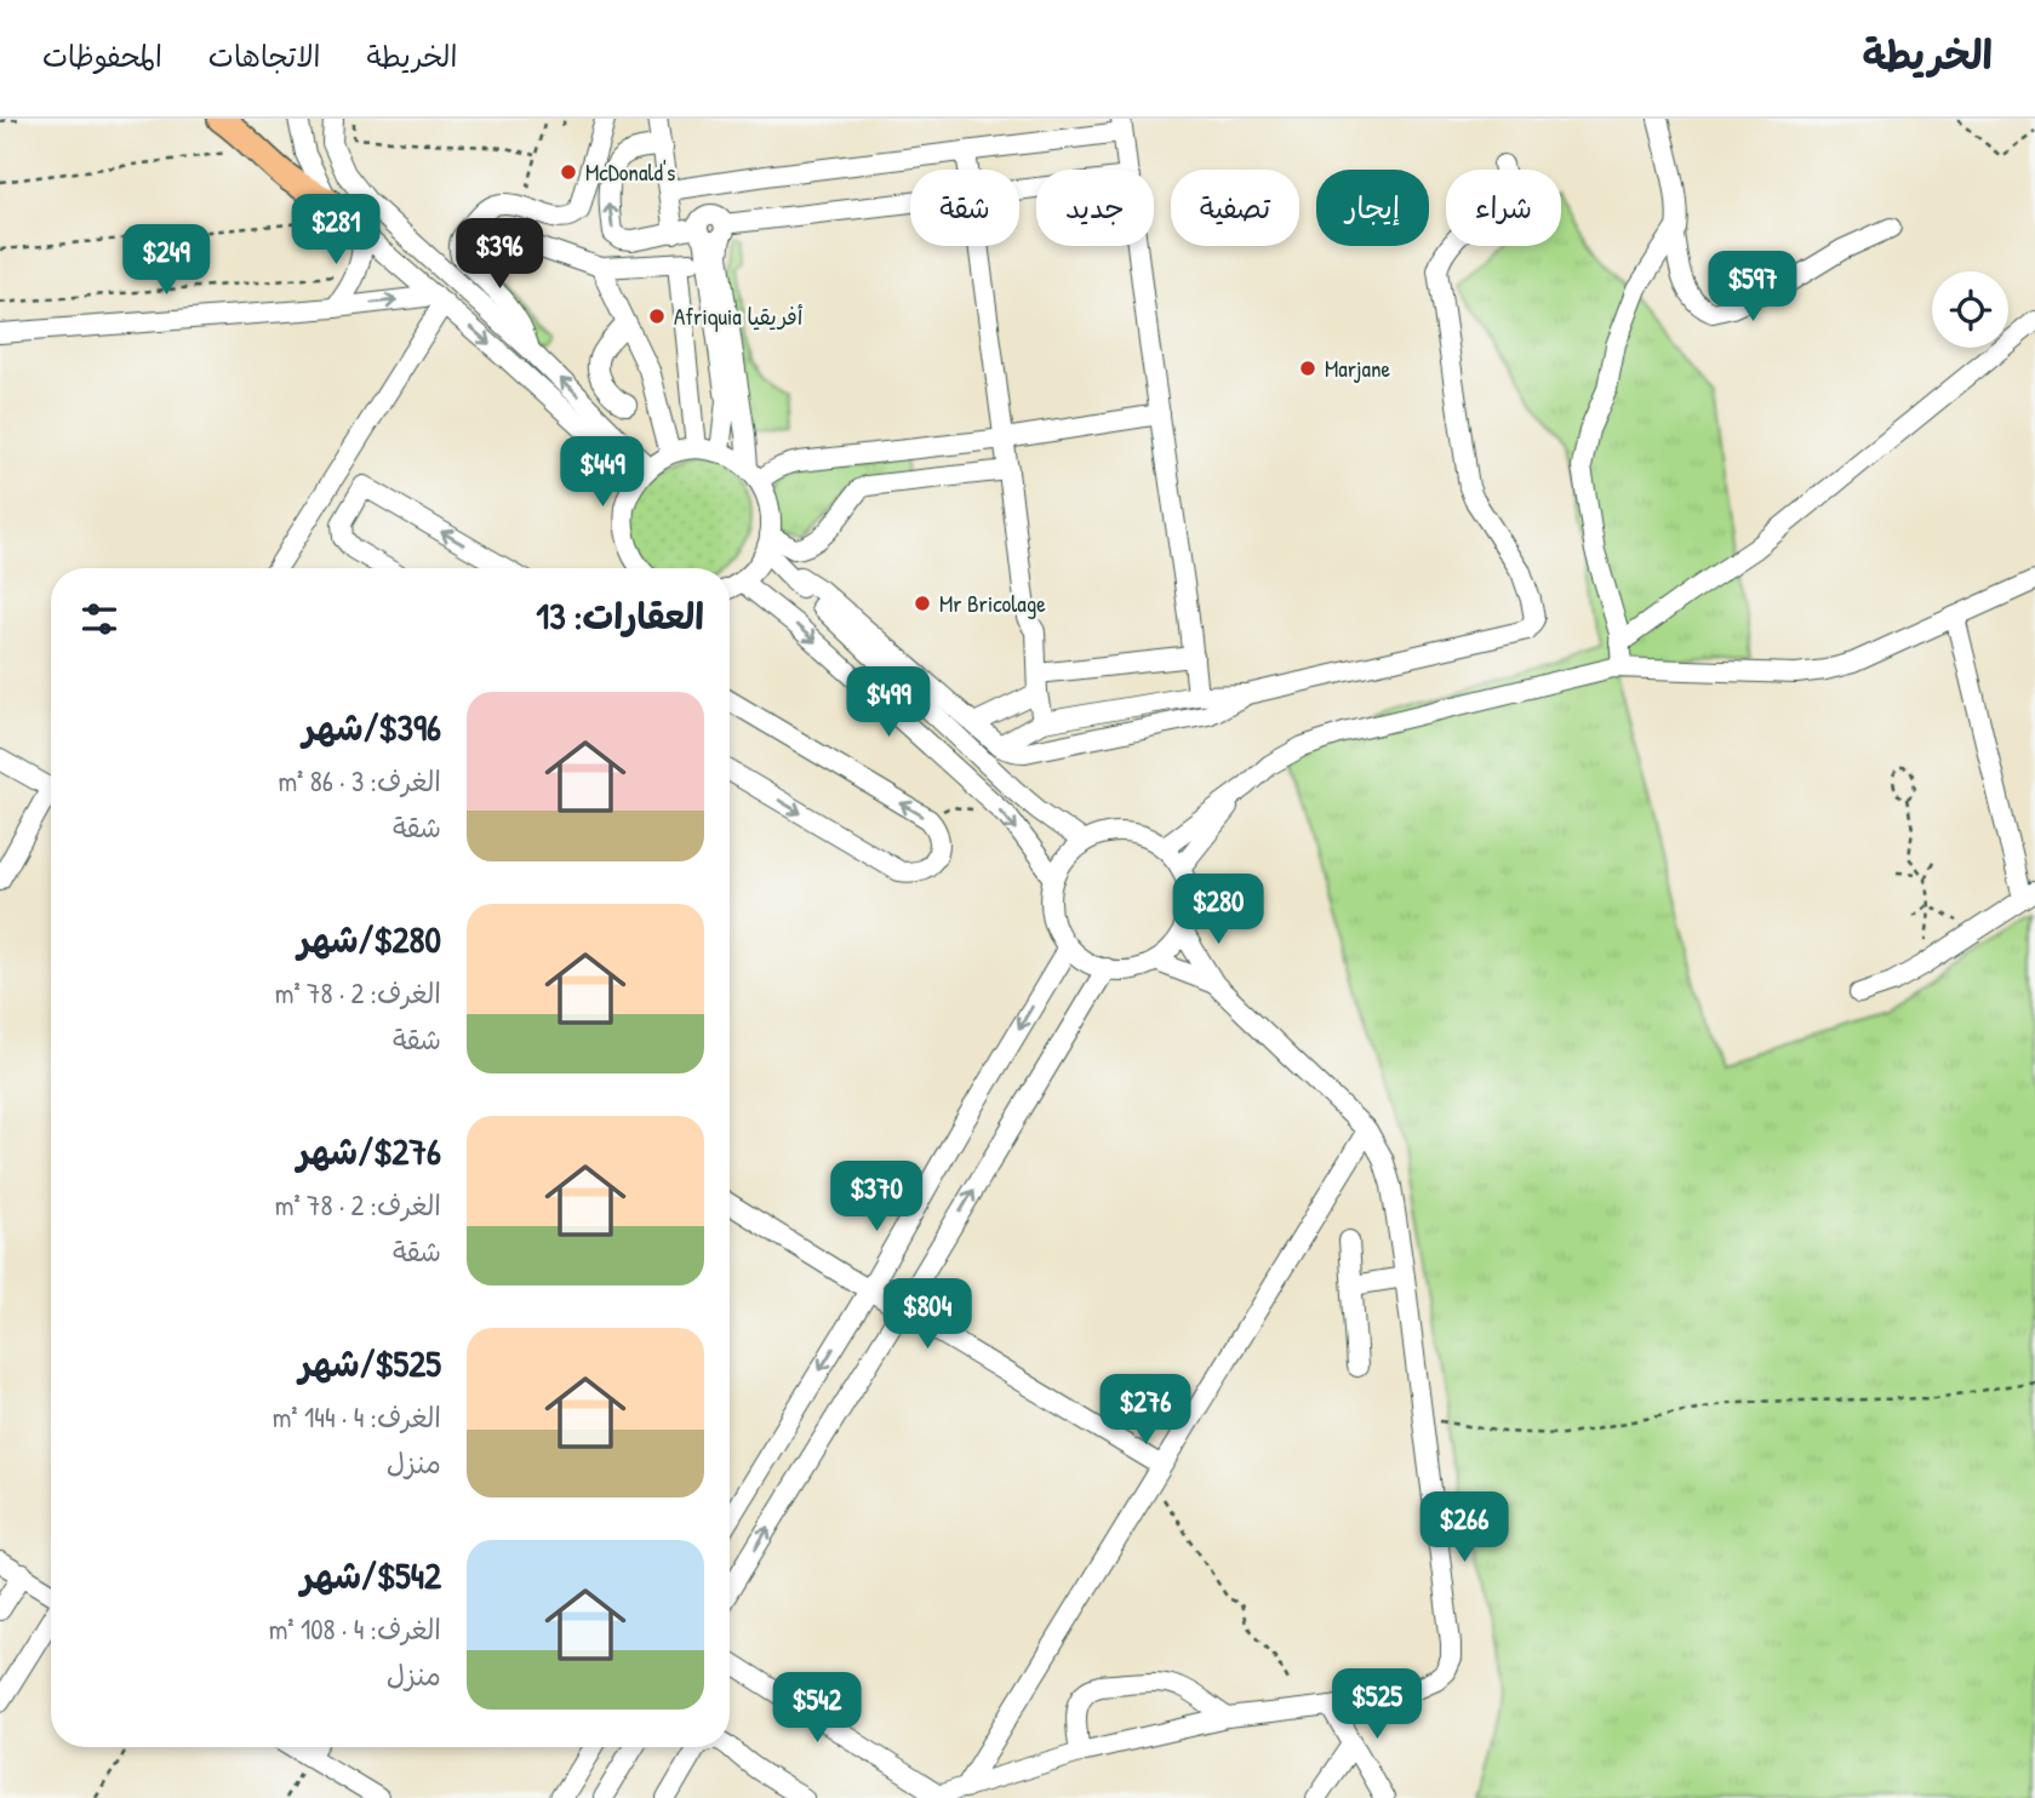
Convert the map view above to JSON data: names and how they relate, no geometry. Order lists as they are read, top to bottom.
{
  "places": [
    "McDonald's",
    "Afriquia أفريقيا",
    "Marjane",
    "Mr Bricolage"
  ],
  "page": {
    "header": "الخريطة",
    "nav": ["الخريطة", "الاتجاهات", "المحفوظات"],
    "chip": [
      "شراء",
      "إيجار",
      "تصفية",
      "جديد",
      "شقة"
    ],
    "price": [
      "$281",
      "$396",
      "$249",
      "$597",
      "$449",
      "$499",
      "$280",
      "$370",
      "$804",
      "$276",
      "$266",
      "$525",
      "$542"
    ],
    "heading": "العقارات: 13",
    "list": [
      {
        "name": "$396/شهر",
        "note": "الغرف: 3 · 86 m² · شقة"
      },
      {
        "name": "$280/شهر",
        "note": "الغرف: 2 · 78 m² · شقة"
      },
      {
        "name": "$276/شهر",
        "note": "الغرف: 2 · 78 m² · شقة"
      },
      {
        "name": "$525/شهر",
        "note": "الغرف: 4 · 144 m² · منزل"
      },
      {
        "name": "$542/شهر",
        "note": "الغرف: 4 · 108 m² · منزل"
      }
    ]
  }
}
